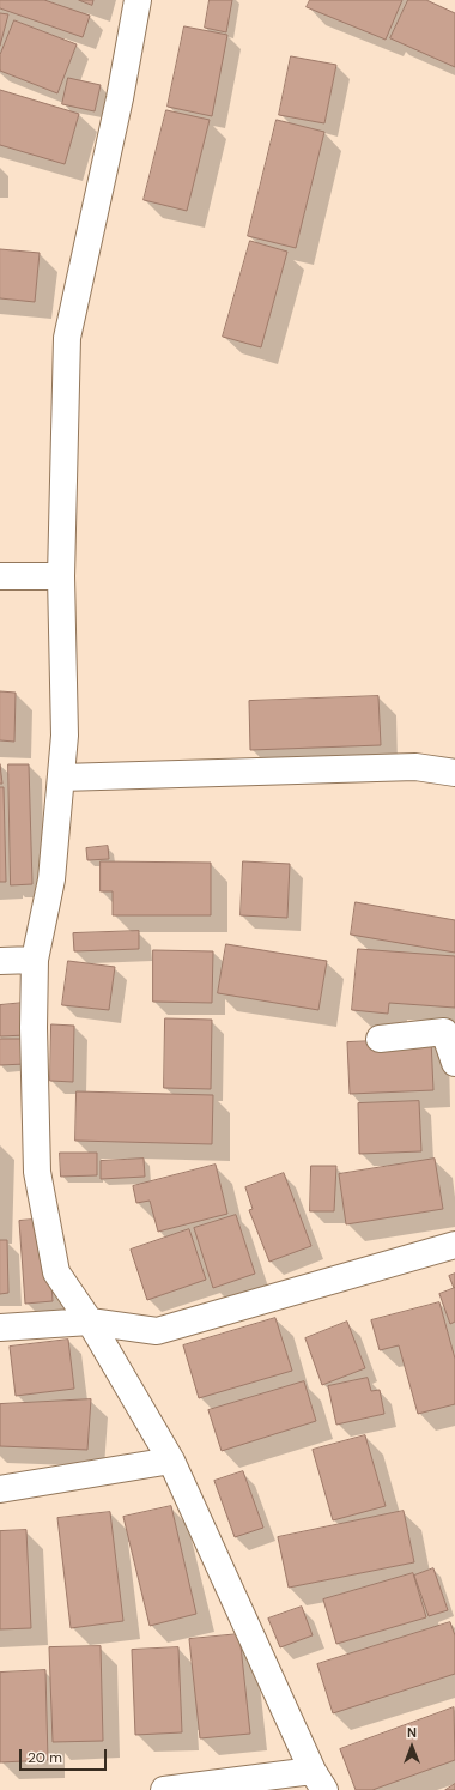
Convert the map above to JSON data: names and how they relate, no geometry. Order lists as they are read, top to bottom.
{
  "scale_bar": "20 m",
  "north": "top"
}
